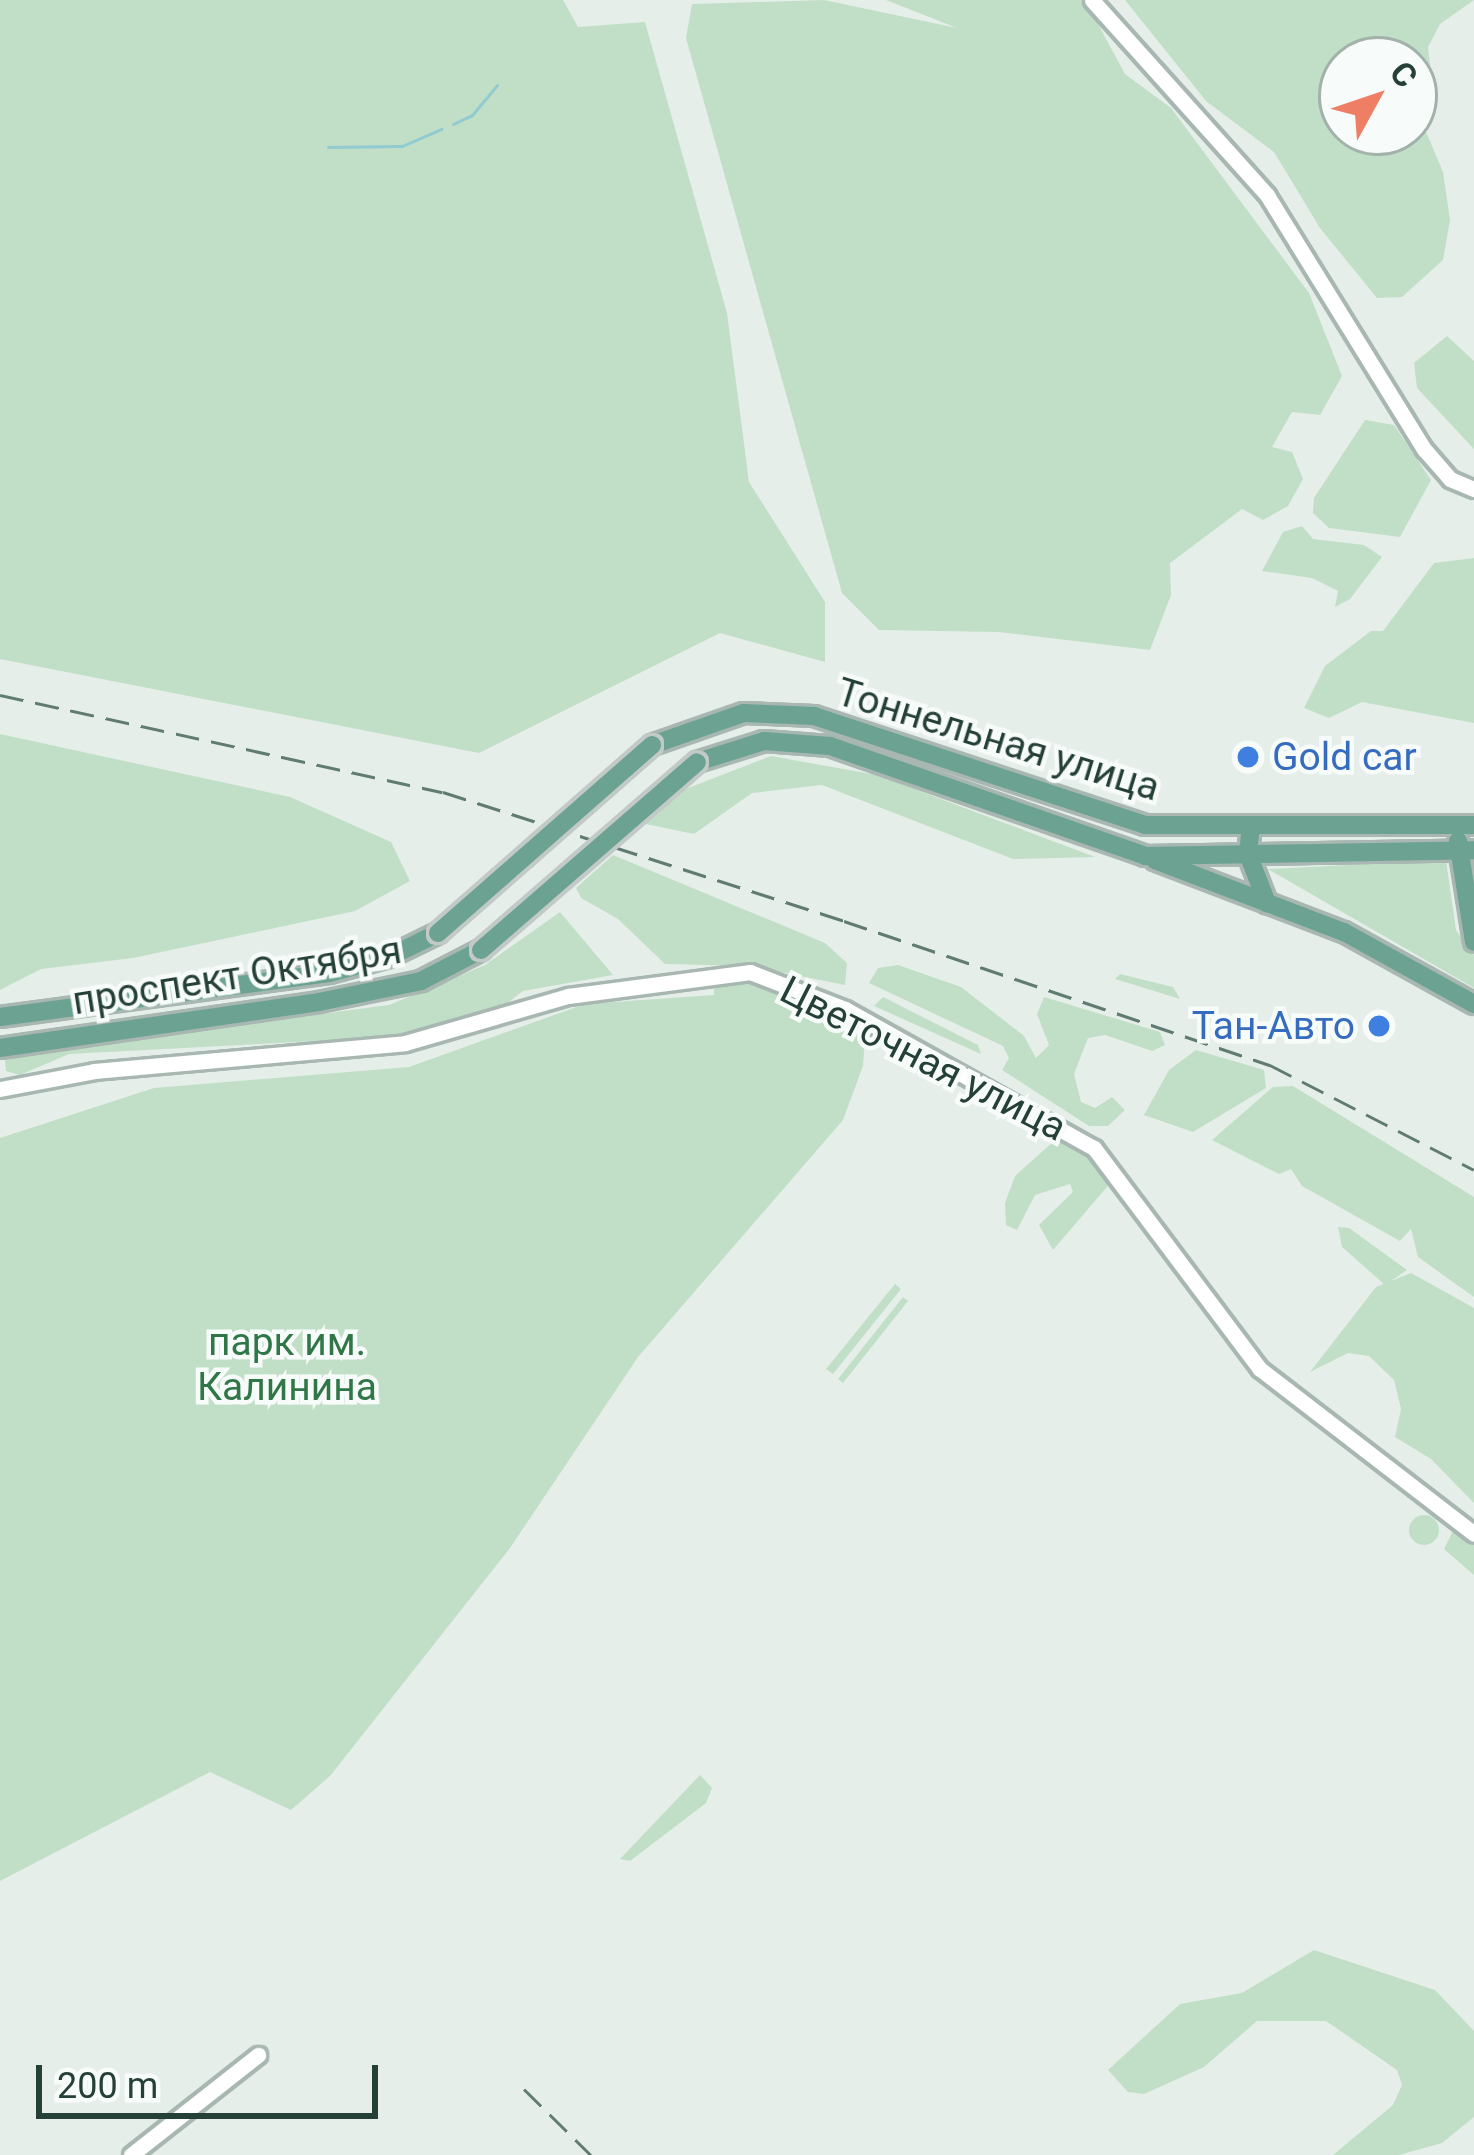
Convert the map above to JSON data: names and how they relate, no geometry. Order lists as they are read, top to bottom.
{
  "streets": {
    "main road": ["Тоннельная улица", "проспект Октября"],
    "street": ["Цветочная улица"]
  },
  "crossings": [
    ["Тоннельная улица", "проспект Октября"]
  ],
  "parks": ["парк им. Калинина"],
  "places": ["Gold car", "Тан-Авто"],
  "scale_bar": "200 m",
  "north": "top right"
}
